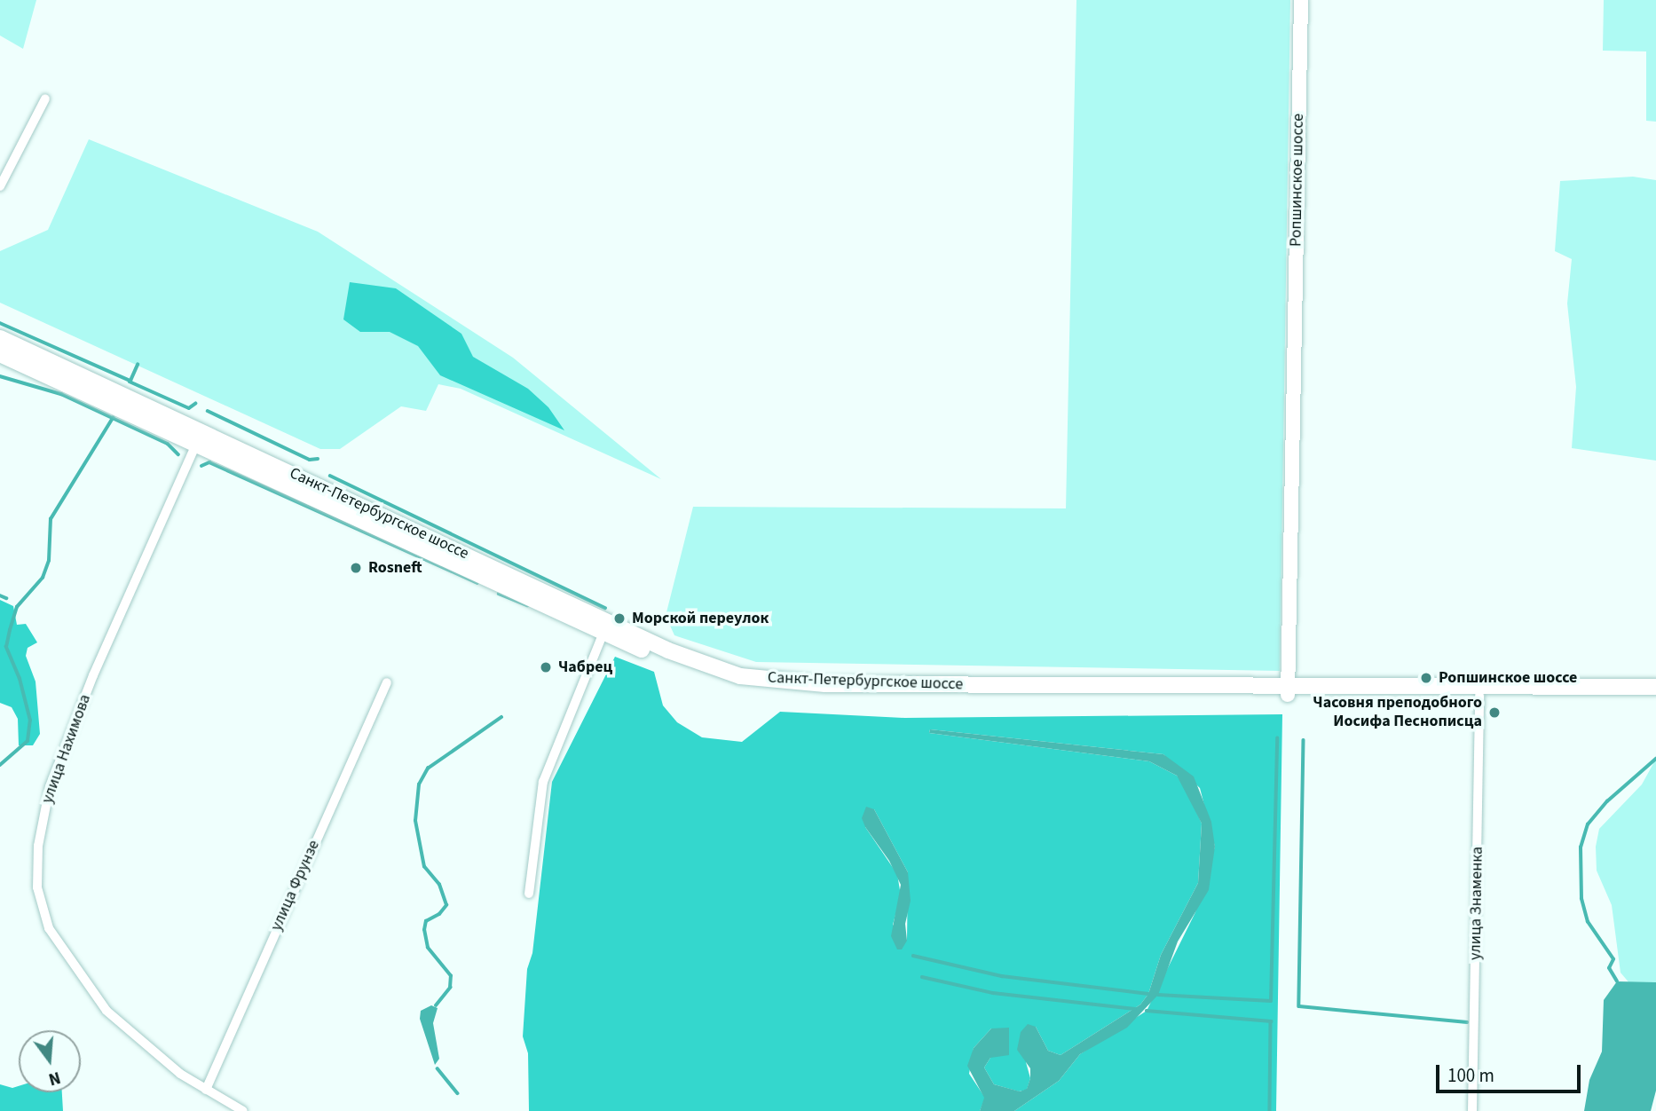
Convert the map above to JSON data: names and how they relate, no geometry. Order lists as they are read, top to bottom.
{
  "streets": {
    "main road": ["Ропшинское шоссе", "Санкт-Петербургское шоссе"],
    "street": ["улица Нахимова", "улица Фрунзе", "улица Знаменка"]
  },
  "crossings": [
    ["Ропшинское шоссе", "Санкт-Петербургское шоссе"],
    ["Санкт-Петербургское шоссе", "улица Нахимова"],
    ["Санкт-Петербургское шоссе", "улица Знаменка"],
    ["улица Нахимова", "улица Фрунзе"]
  ],
  "places": [
    "Rosneft",
    "Морской переулок",
    "Чабрец",
    "Ропшинское шоссе",
    "Часовня преподобного Иосифа Песнописца"
  ],
  "scale_bar": "100 m",
  "north": "bottom"
}
